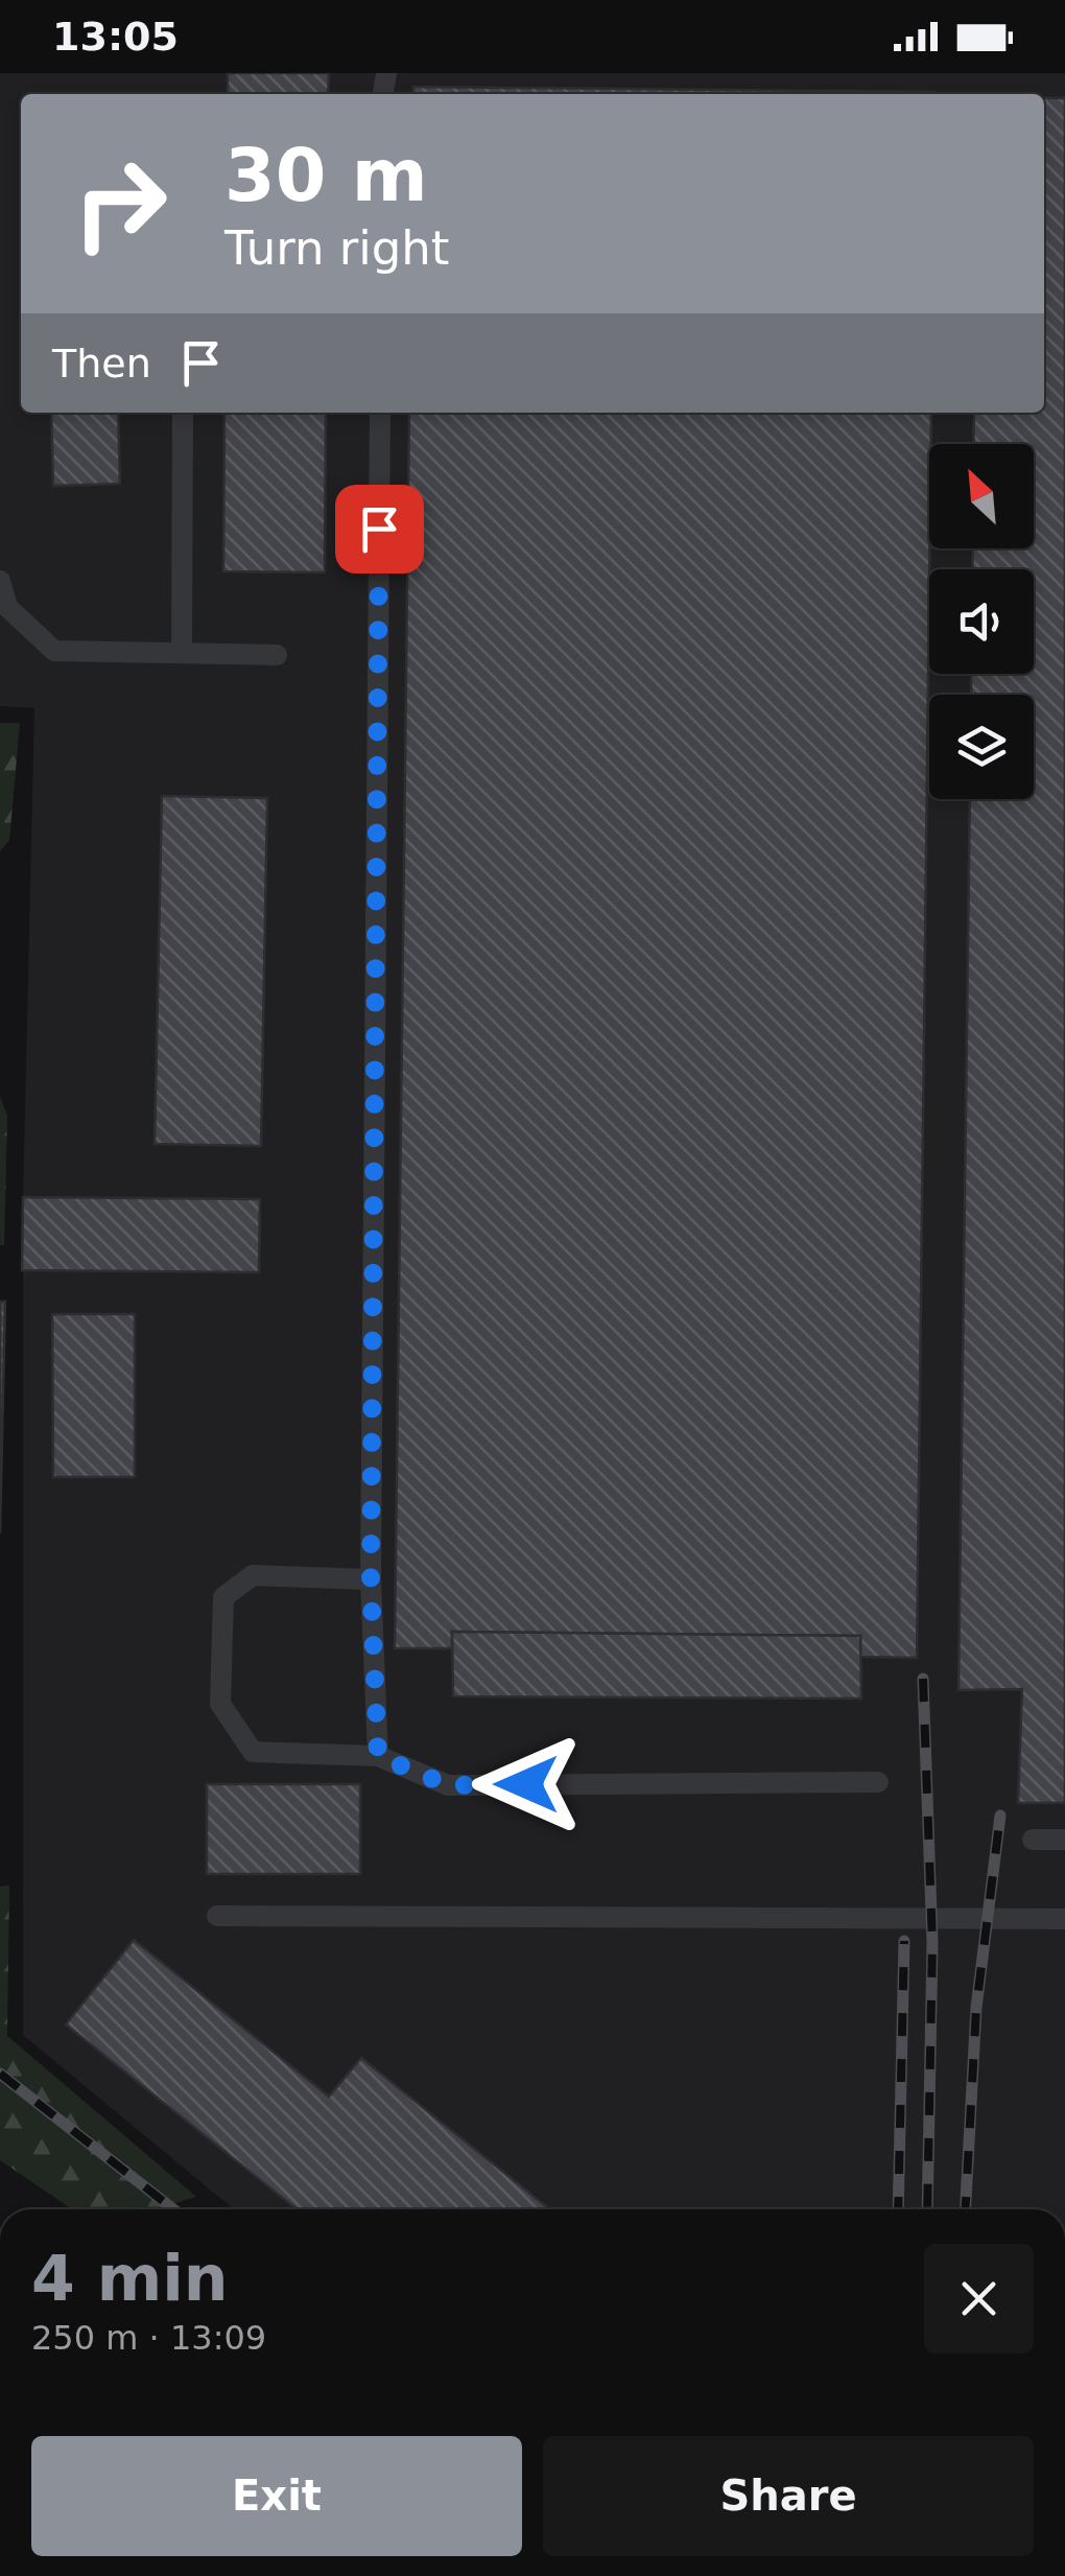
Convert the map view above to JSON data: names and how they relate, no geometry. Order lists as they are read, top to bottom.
{
  "north": "top left",
  "page": {
    "status": "13:05",
    "turn": ["30 m", "Turn right"],
    "then": "Then",
    "heading": ["4 min", "250 m · 13:09"],
    "buttons": ["Exit", "Share"]
  }
}
